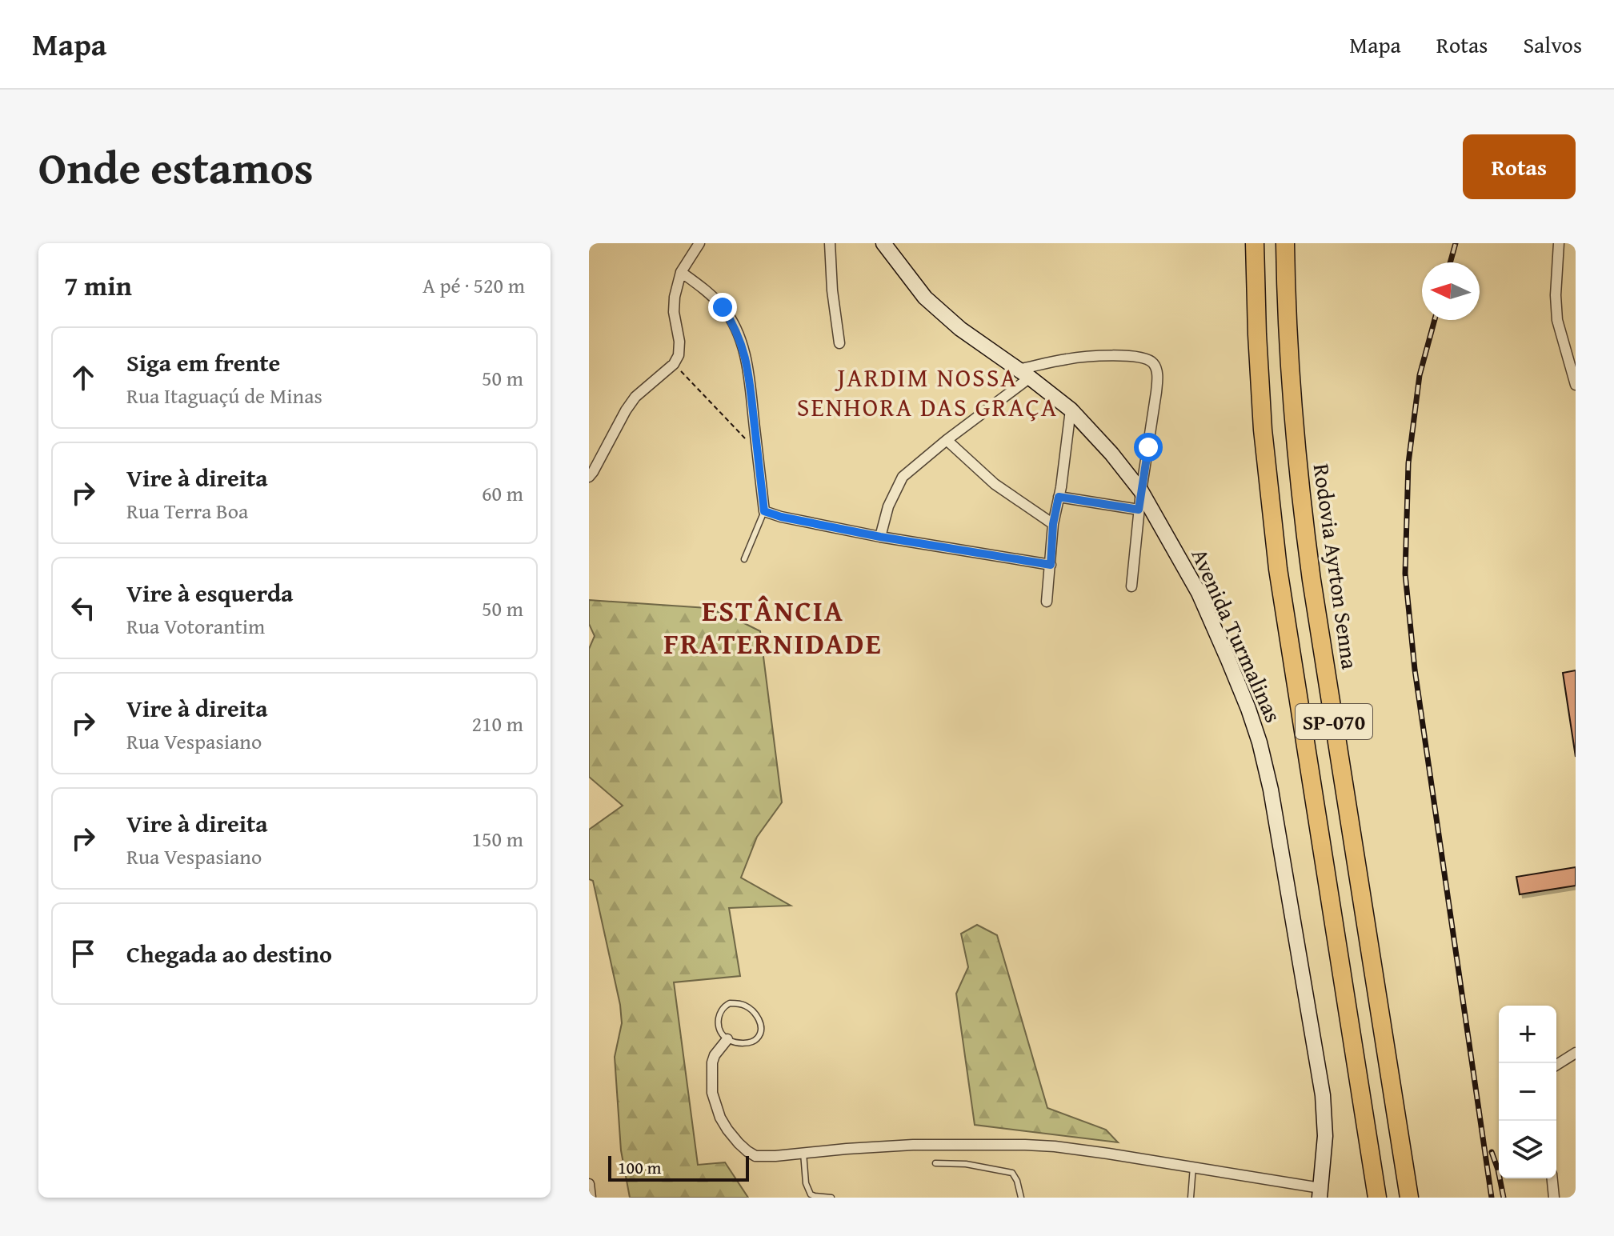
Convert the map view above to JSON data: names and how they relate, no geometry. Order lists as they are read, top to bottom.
{
  "streets": {
    "highway": ["Rodovia Ayrton Senna", "SP-070"],
    "street": ["Avenida Turmalinas"]
  },
  "districts": ["JARDIM NOSSA SENHORA DAS GRAÇA", "ESTÂNCIA FRATERNIDADE"],
  "scale_bar": "100 m",
  "north": "left",
  "page": {
    "header": "Mapa",
    "nav": ["Mapa", "Rotas", "Salvos"],
    "title": "Onde estamos",
    "buttons": "Rotas",
    "heading": ["7 min", "A pé · 520 m"],
    "list": [
      ["Siga em frente", "Rua Itaguaçú de Minas", "50 m"],
      ["Vire à direita", "Rua Terra Boa", "60 m"],
      ["Vire à esquerda", "Rua Votorantim", "50 m"],
      ["Vire à direita", "Rua Vespasiano", "210 m"],
      ["Vire à direita", "Rua Vespasiano", "150 m"],
      "Chegada ao destino"
    ],
    "map_buttons": ["+", "−"],
    "scale": "100 m"
  }
}
